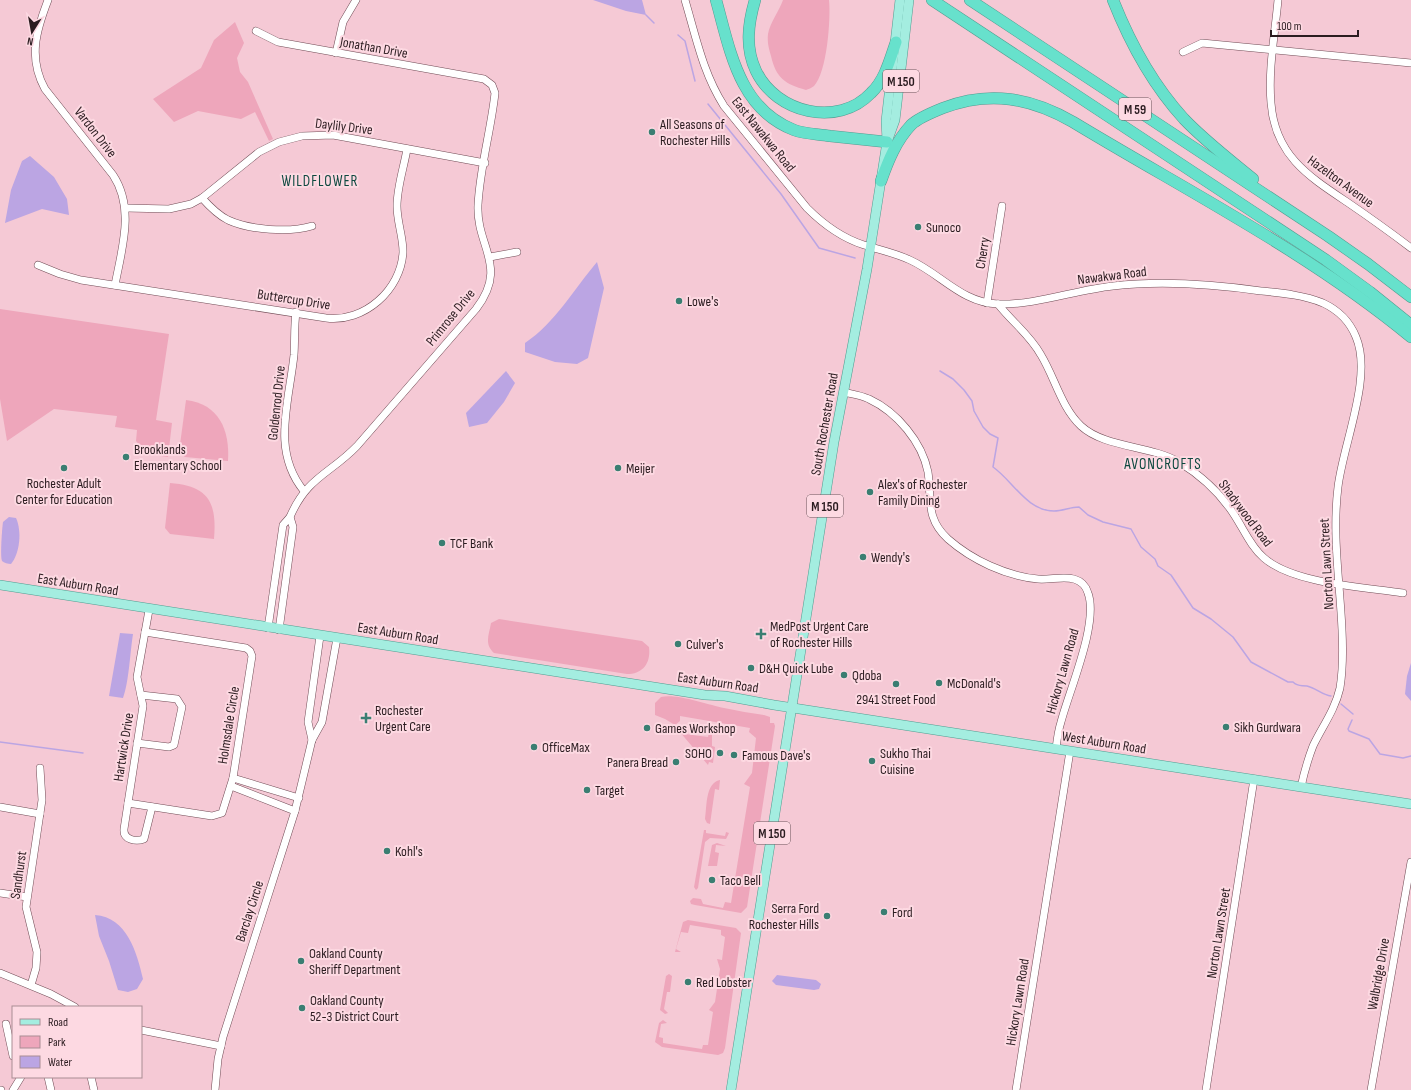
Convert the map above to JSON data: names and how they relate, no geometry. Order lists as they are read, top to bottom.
{
  "streets": {
    "highway": ["M 59"],
    "main road": [
      "M 150",
      "South Rochester Road",
      "East Auburn Road",
      "West Auburn Road"
    ],
    "street": [
      "Jonathan Drive",
      "Daylily Drive",
      "Vardon Drive",
      "East Nawakwa Road",
      "Hazelton Avenue",
      "Cherry",
      "Nawakwa Road",
      "Buttercup Drive",
      "Primrose Drive",
      "Goldenrod Drive",
      "Shadywood Road",
      "Norton Lawn Street",
      "Hickory Lawn Road",
      "Holmsdale Circle",
      "Hartwick Drive",
      "Sandhurst",
      "Barclay Circle",
      "Walbridge Drive"
    ]
  },
  "crossings": [
    ["Jonathan Drive", "Primrose Drive"],
    ["Daylily Drive", "Vardon Drive"],
    ["Daylily Drive", "Buttercup Drive"],
    ["Daylily Drive", "Primrose Drive"],
    ["Vardon Drive", "Buttercup Drive"],
    ["East Nawakwa Road", "Nawakwa Road"],
    ["East Nawakwa Road", "South Rochester Road"],
    ["Cherry", "Nawakwa Road"],
    ["Nawakwa Road", "South Rochester Road"],
    ["Nawakwa Road", "Shadywood Road"],
    ["Nawakwa Road", "Norton Lawn Street"],
    ["Buttercup Drive", "Goldenrod Drive"],
    ["Primrose Drive", "Goldenrod Drive"],
    ["Primrose Drive", "East Auburn Road"],
    ["South Rochester Road", "East Auburn Road"],
    ["South Rochester Road", "Hickory Lawn Road"],
    ["South Rochester Road", "West Auburn Road"],
    ["Shadywood Road", "Norton Lawn Street"],
    ["Norton Lawn Street", "West Auburn Road"],
    ["East Auburn Road", "West Auburn Road"],
    ["East Auburn Road", "Hartwick Drive"],
    ["East Auburn Road", "Barclay Circle"],
    ["Hickory Lawn Road", "West Auburn Road"],
    ["Holmsdale Circle", "Hartwick Drive"]
  ],
  "districts": ["WILDFLOWER", "AVONCROFTS"],
  "places": {
    "other": [
      "All Seasons of Rochester Hills",
      "Sunoco",
      "Lowe's",
      "Brooklands Elementary School",
      "Rochester Adult Center for Education",
      "Meijer",
      "Alex's of Rochester Family Dining",
      "TCF Bank",
      "Wendy's",
      "Culver's",
      "D&H Quick Lube",
      "Qdoba",
      "McDonald's",
      "2941 Street Food",
      "Sikh Gurdwara",
      "Games Workshop",
      "OfficeMax",
      "SOHO",
      "Famous Dave's",
      "Sukho Thai Cuisine",
      "Panera Bread",
      "Target",
      "Kohl's",
      "Taco Bell",
      "Ford",
      "Serra Ford Rochester Hills",
      "Oakland County Sheriff Department",
      "Red Lobster",
      "Oakland County 52-3 District Court"
    ],
    "health": ["MedPost Urgent Care of Rochester Hills", "Rochester Urgent Care"]
  },
  "legend": ["Road", "Park", "Water"],
  "scale_bar": "100 m",
  "north": "bottom"
}
